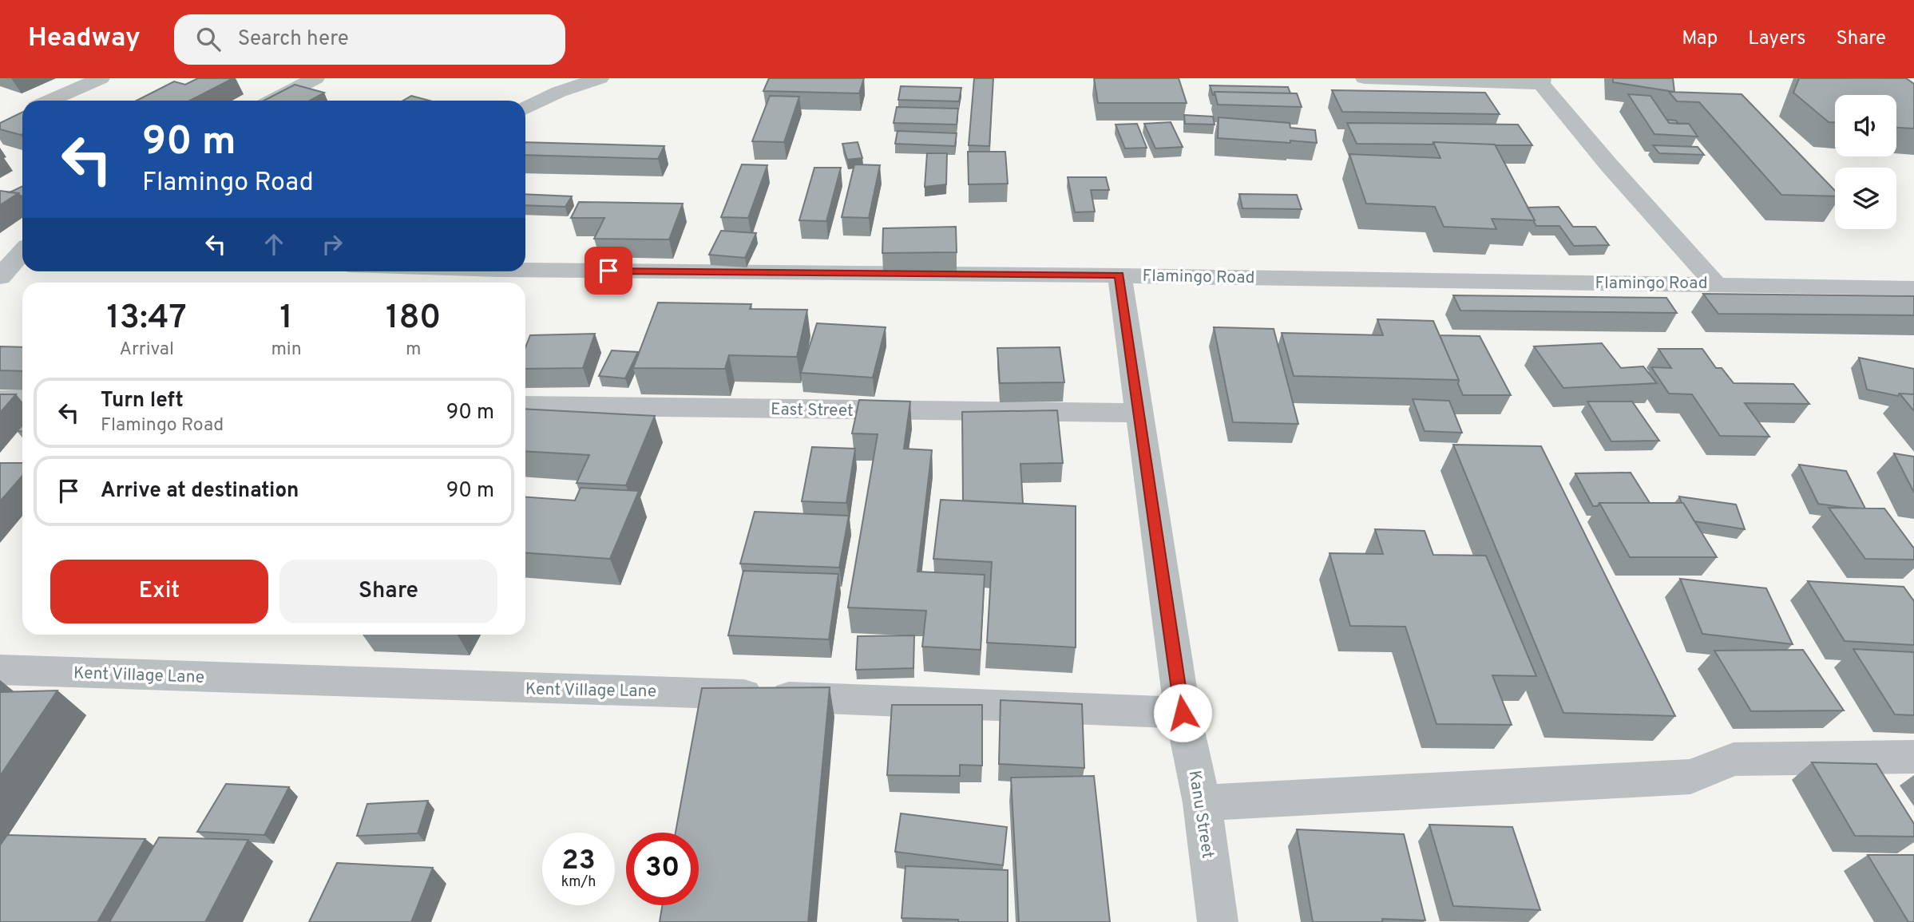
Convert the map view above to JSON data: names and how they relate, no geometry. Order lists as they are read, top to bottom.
{
  "streets": {
    "street": [
      "Flamingo Road",
      "East Street",
      "Kent Village Lane",
      "Kanu Street"
    ]
  },
  "crossings": [
    ["Flamingo Road", "Kanu Street"],
    ["East Street", "Kanu Street"],
    ["Kent Village Lane", "Kanu Street"]
  ],
  "page": {
    "header": "Headway",
    "search": "Search here",
    "nav": ["Map", "Layers", "Share"],
    "turn": ["90 m", "Flamingo Road"],
    "eta": [
      "13:47",
      "Arrival",
      "1",
      "min",
      "180",
      "m"
    ],
    "list": [
      {
        "name": "Turn left",
        "note": "Flamingo Road",
        "value": "90 m"
      },
      {
        "name": "Arrive at destination",
        "value": "90 m"
      }
    ],
    "buttons": ["Exit", "Share"],
    "speed": "23 km/h",
    "limit": "30"
  }
}
